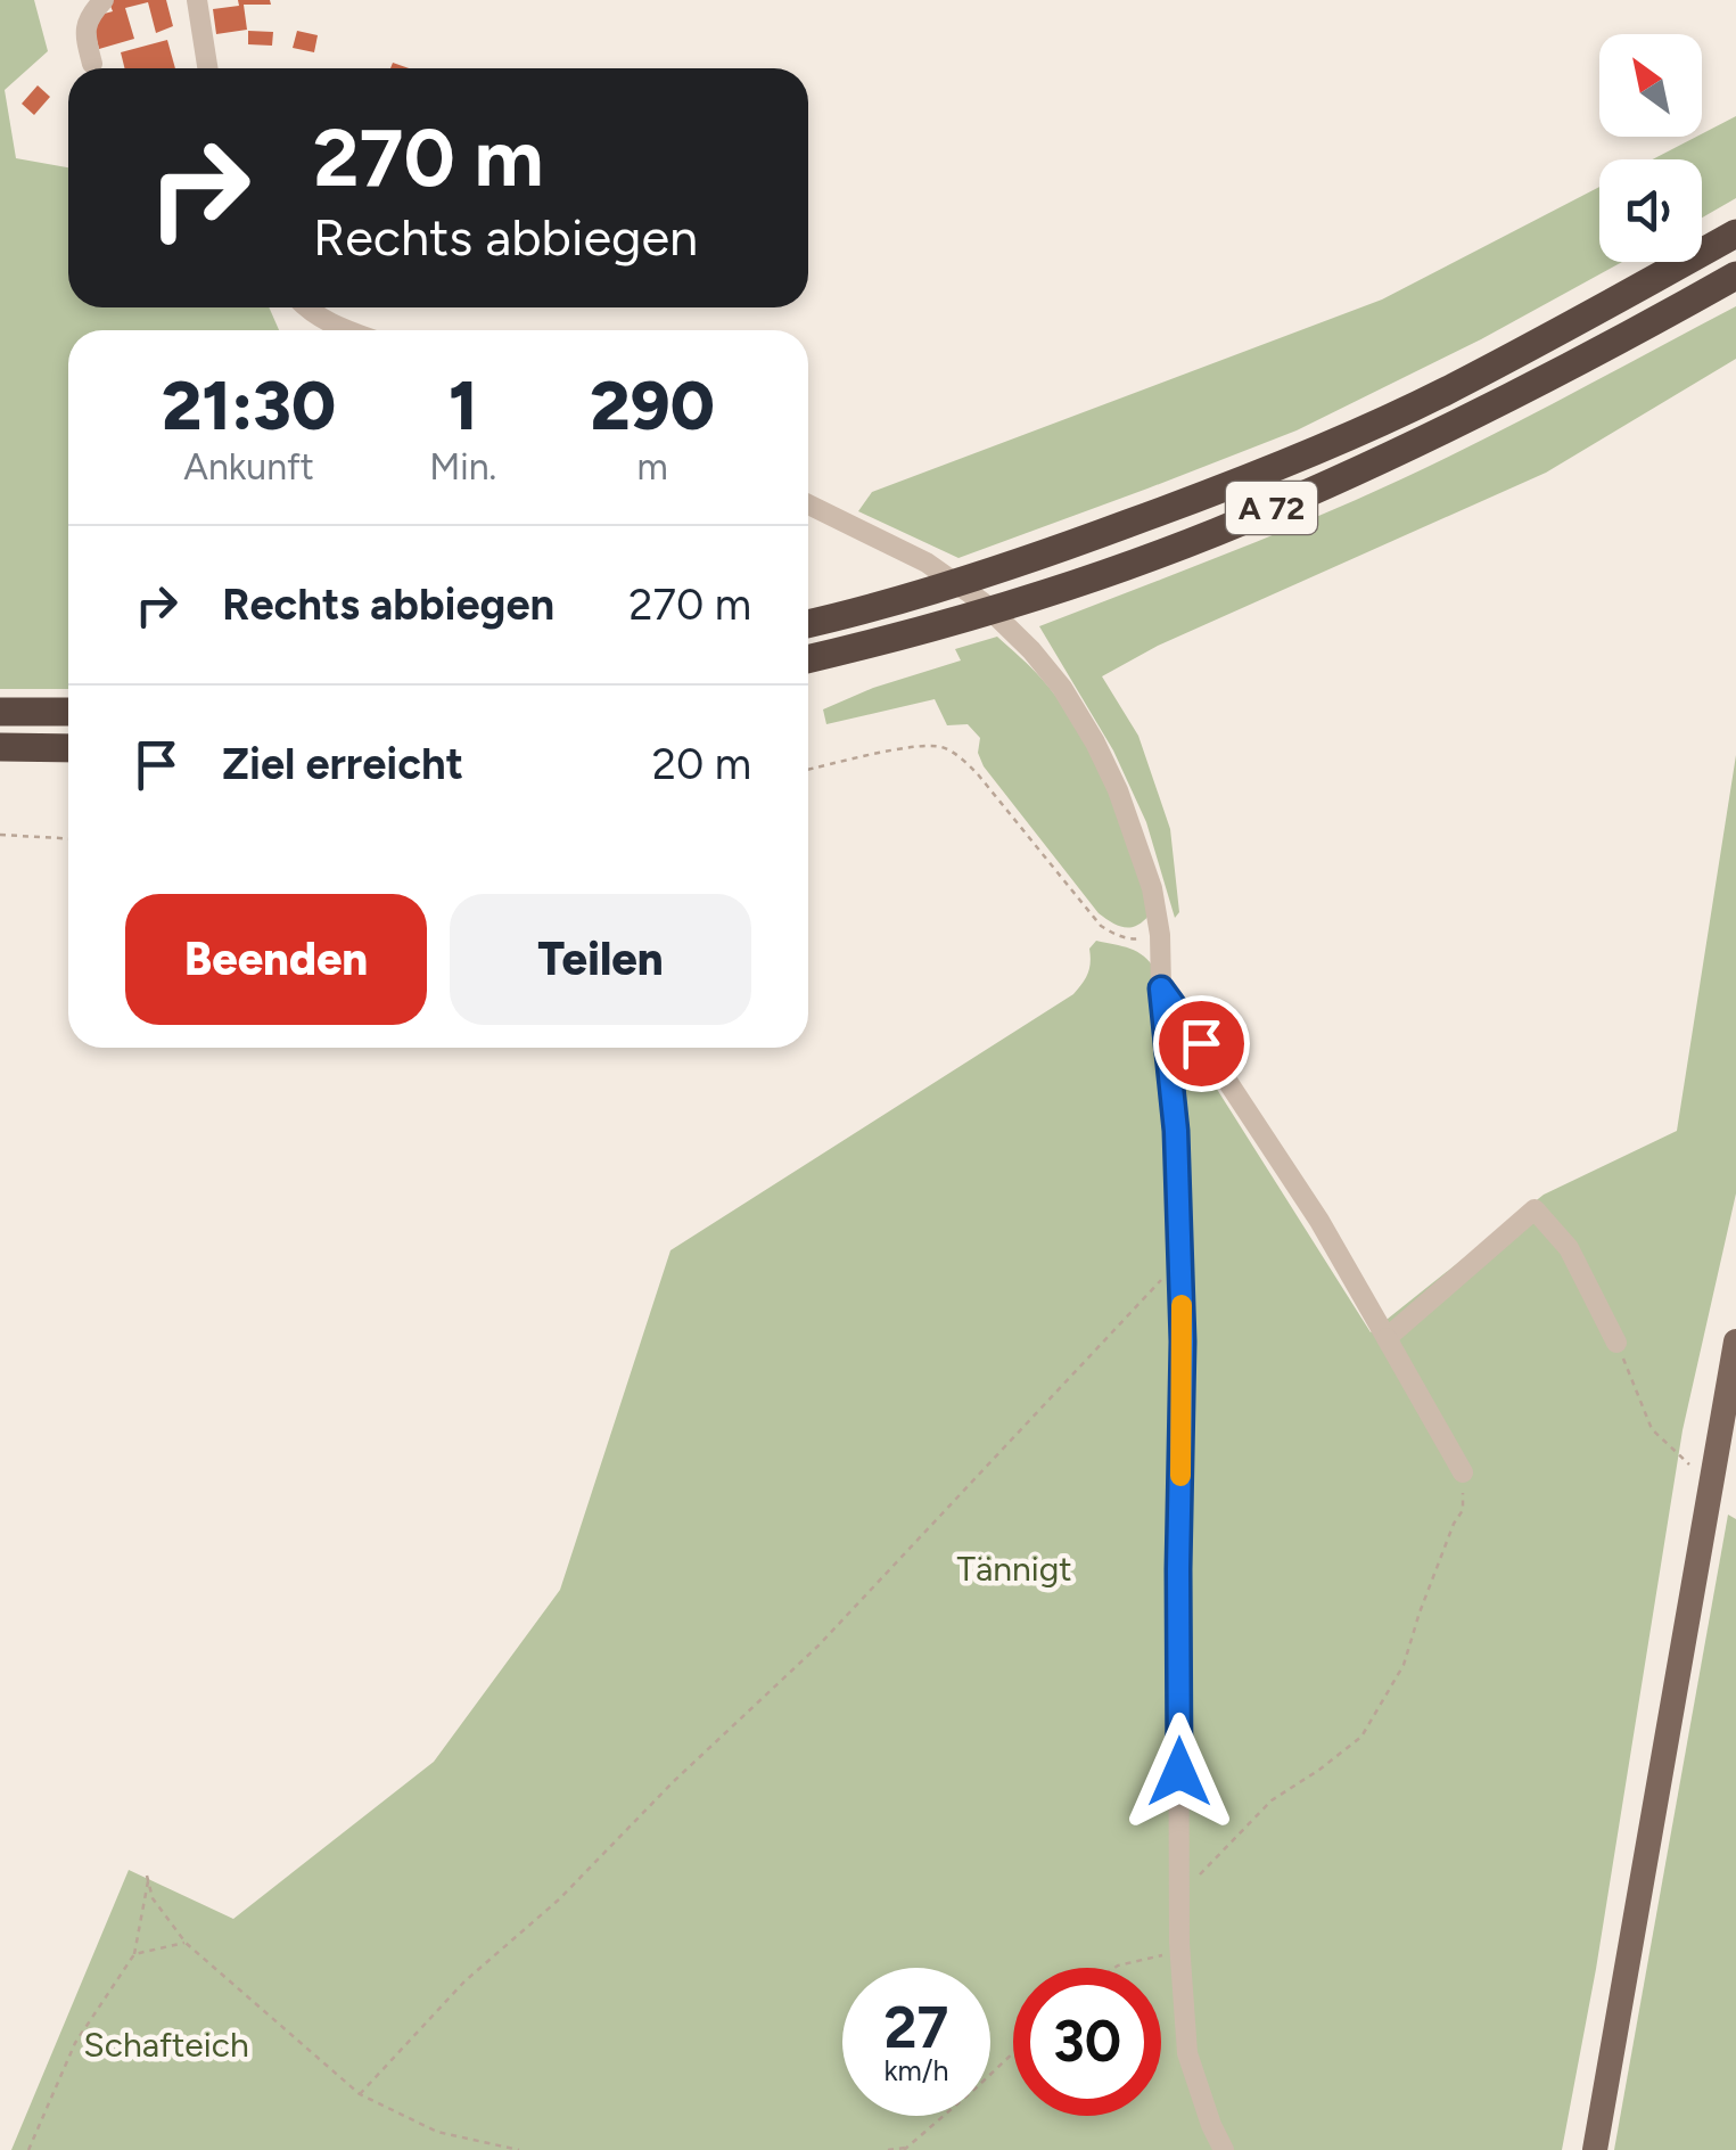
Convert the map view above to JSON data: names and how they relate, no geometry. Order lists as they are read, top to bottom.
{
  "streets": {
    "highway": ["A 72"]
  },
  "parks": ["Tännigt", "Schafteich"],
  "north": "top left",
  "page": {
    "turn": ["270 m", "Rechts abbiegen"],
    "eta": [
      "21:30",
      "Ankunft",
      "1",
      "Min.",
      "290",
      "m"
    ],
    "list": [
      {
        "name": "Rechts abbiegen",
        "value": "270 m"
      },
      {
        "name": "Ziel erreicht",
        "value": "20 m"
      }
    ],
    "buttons": ["Beenden", "Teilen"],
    "speed": "27 km/h",
    "limit": "30"
  }
}
